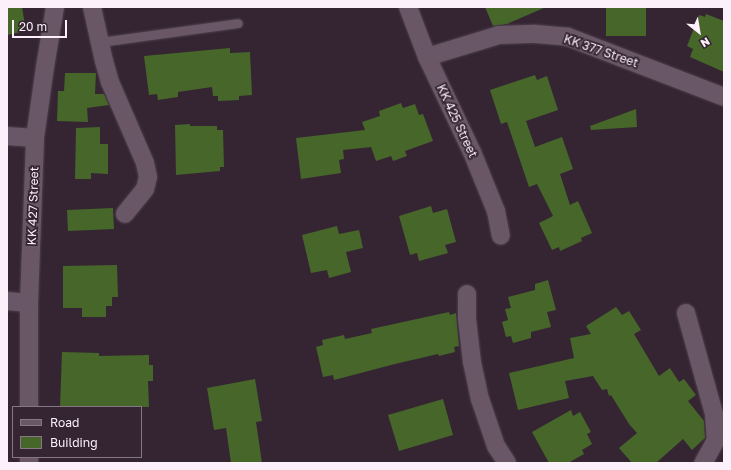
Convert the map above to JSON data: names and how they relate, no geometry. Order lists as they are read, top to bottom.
{
  "streets": {
    "street": ["KK 377 Street", "KK 425 Street", "KK 427 Street"]
  },
  "crossings": [
    ["KK 377 Street", "KK 425 Street"]
  ],
  "legend": ["Road", "Building"],
  "scale_bar": "20 m",
  "north": "bottom right"
}
